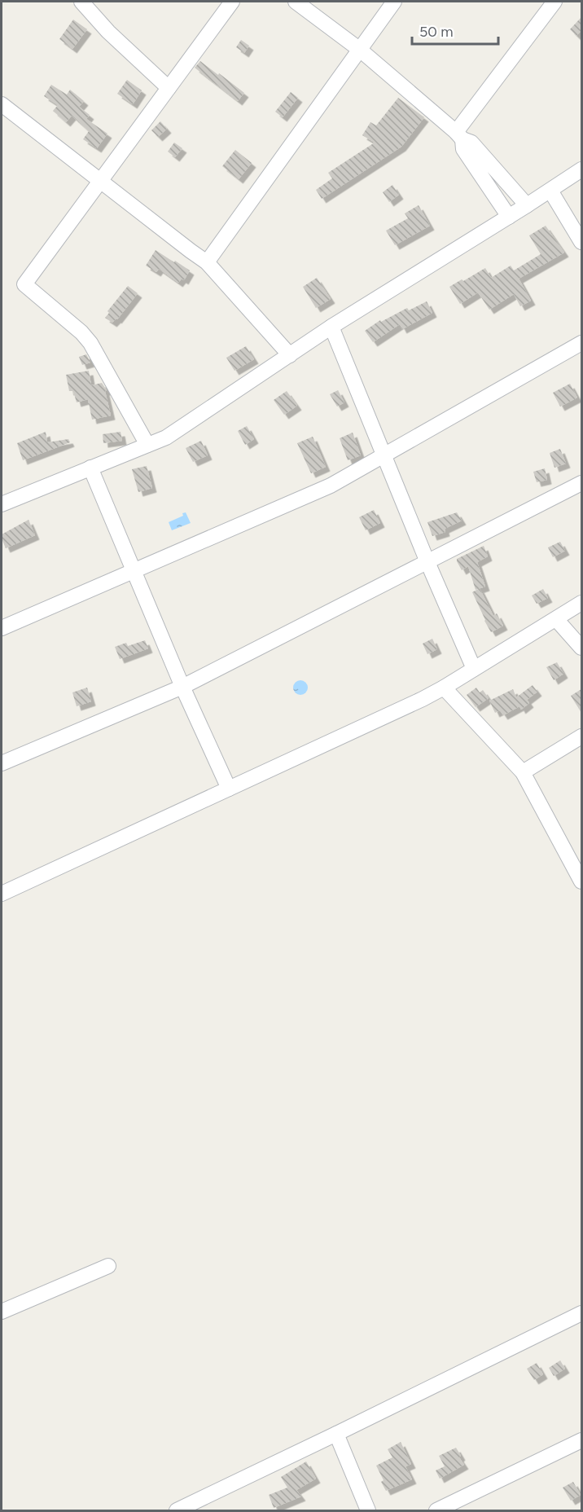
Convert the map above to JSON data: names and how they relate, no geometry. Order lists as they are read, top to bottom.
{
  "scale_bar": "50 m"
}
